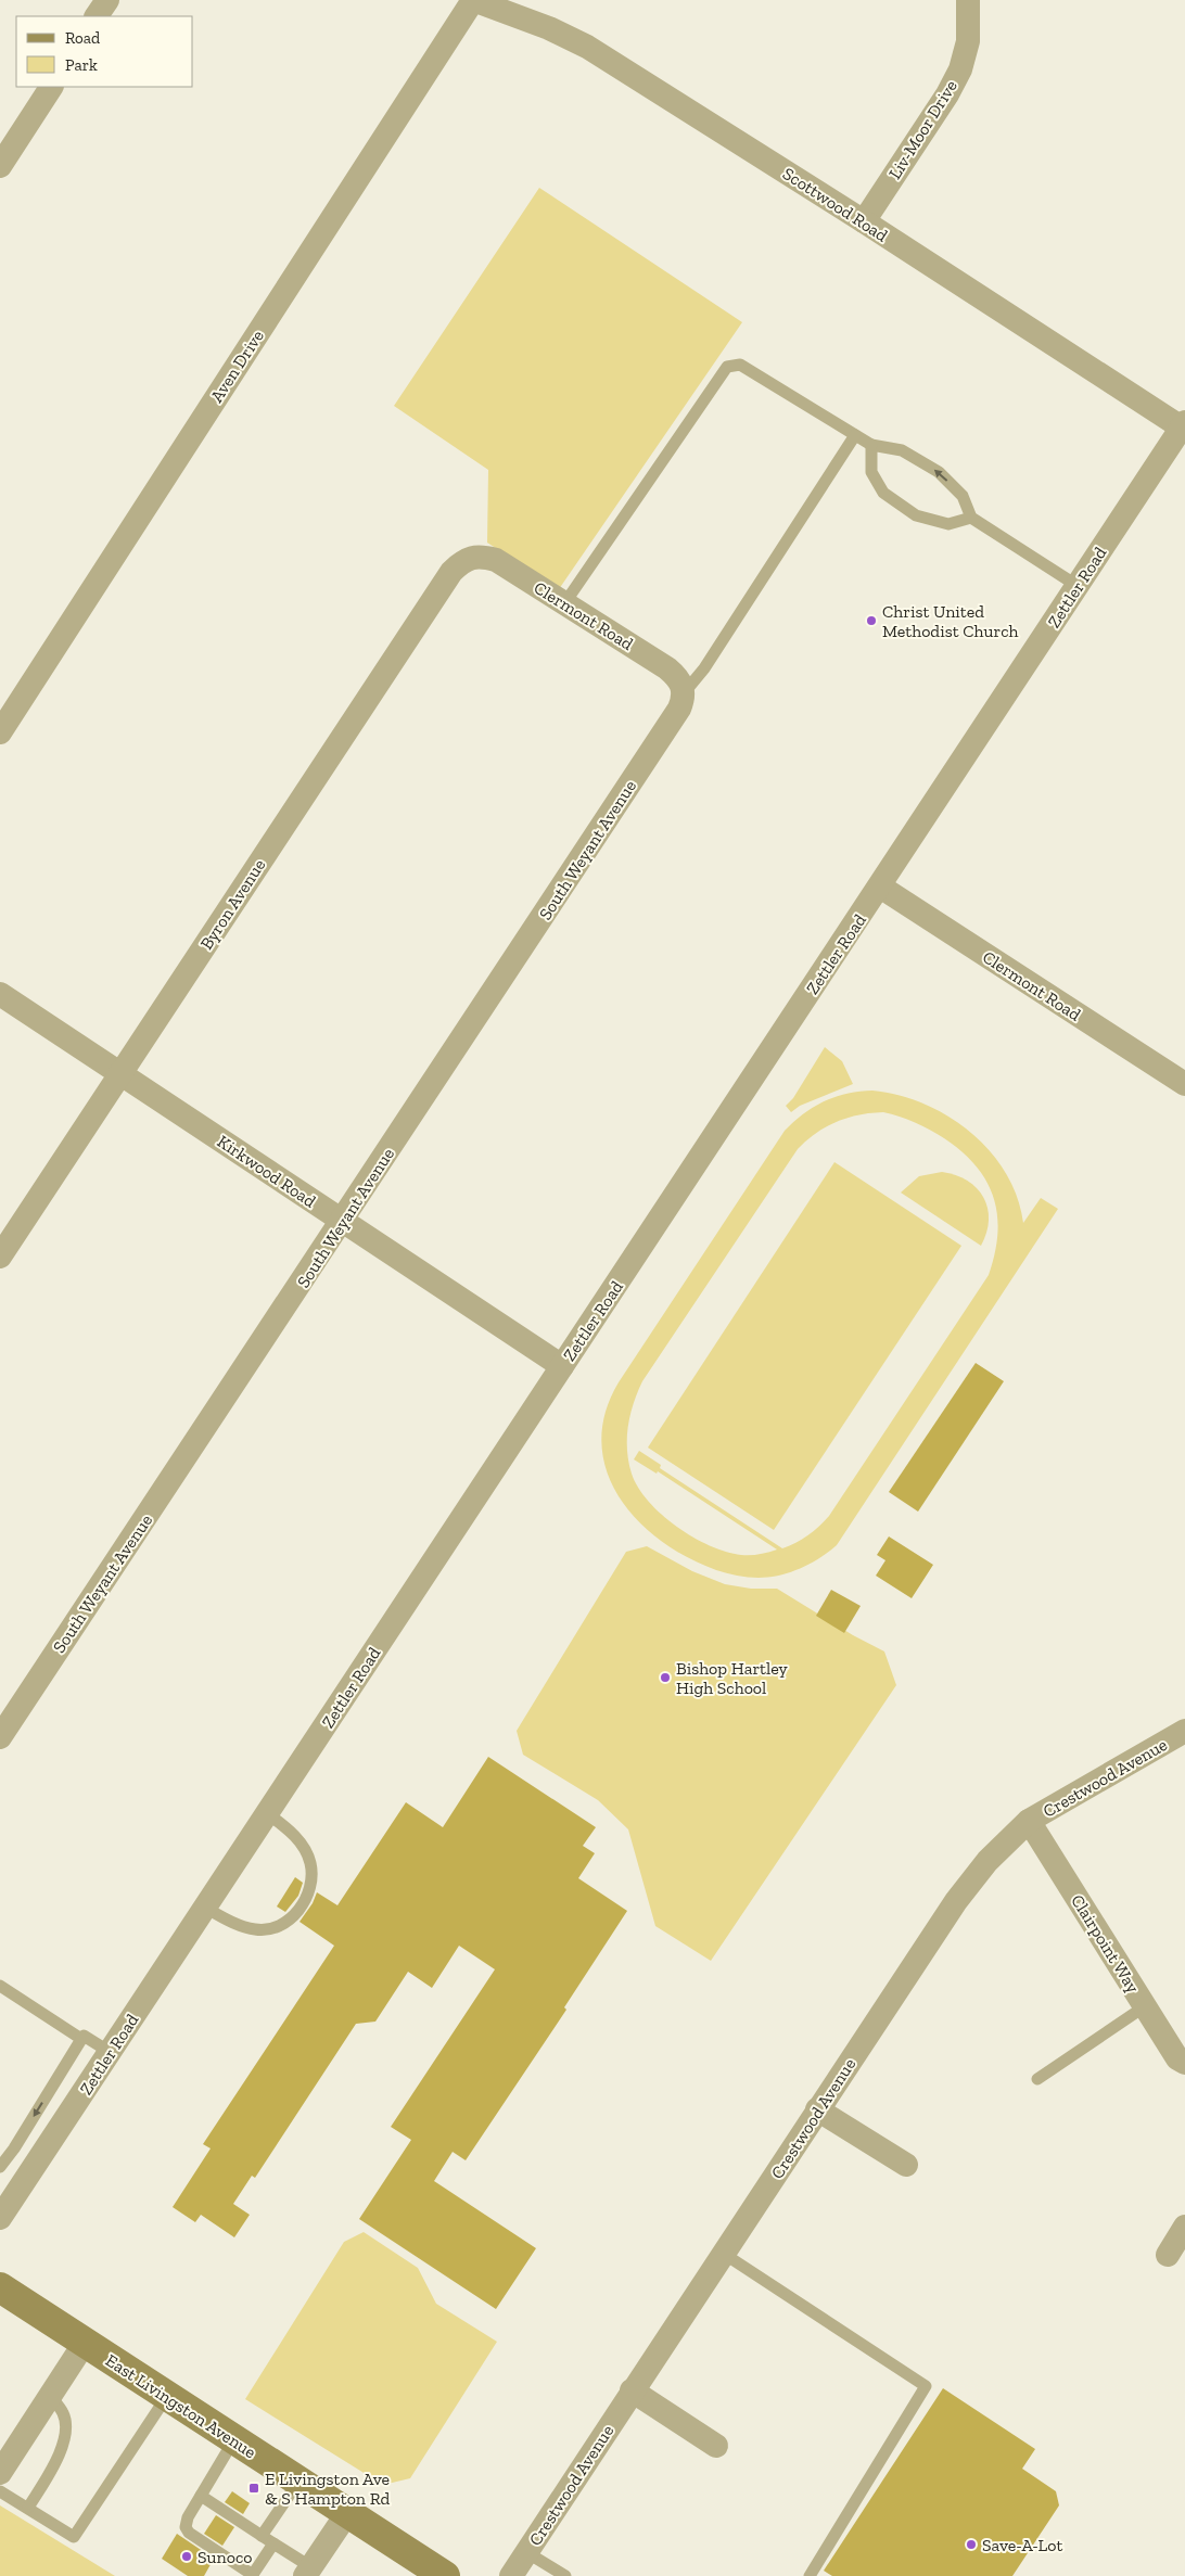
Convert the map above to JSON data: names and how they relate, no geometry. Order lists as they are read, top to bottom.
{
  "streets": {
    "main road": ["East Livingston Avenue"],
    "street": [
      "Liv-Moor Drive",
      "Scottwood Road",
      "Aven Drive",
      "Zettler Road",
      "Clermont Road",
      "South Weyant Avenue",
      "Byron Avenue",
      "Kirkwood Road",
      "Crestwood Avenue",
      "Clairpoint Way"
    ]
  },
  "crossings": [
    ["Liv-Moor Drive", "Scottwood Road"],
    ["Scottwood Road", "Aven Drive"],
    ["Scottwood Road", "Zettler Road"],
    ["Zettler Road", "Clermont Road"],
    ["Zettler Road", "Kirkwood Road"],
    ["Clermont Road", "South Weyant Avenue"],
    ["Clermont Road", "Byron Avenue"],
    ["South Weyant Avenue", "Kirkwood Road"],
    ["Byron Avenue", "Kirkwood Road"],
    ["Crestwood Avenue", "Clairpoint Way"]
  ],
  "places": {
    "other": [
      "Christ United Methodist Church",
      "Bishop Hartley High School",
      "Save-A-Lot",
      "Sunoco"
    ],
    "transit": ["E Livingston Ave & S Hampton Rd"]
  },
  "legend": ["Road", "Park"]
}
